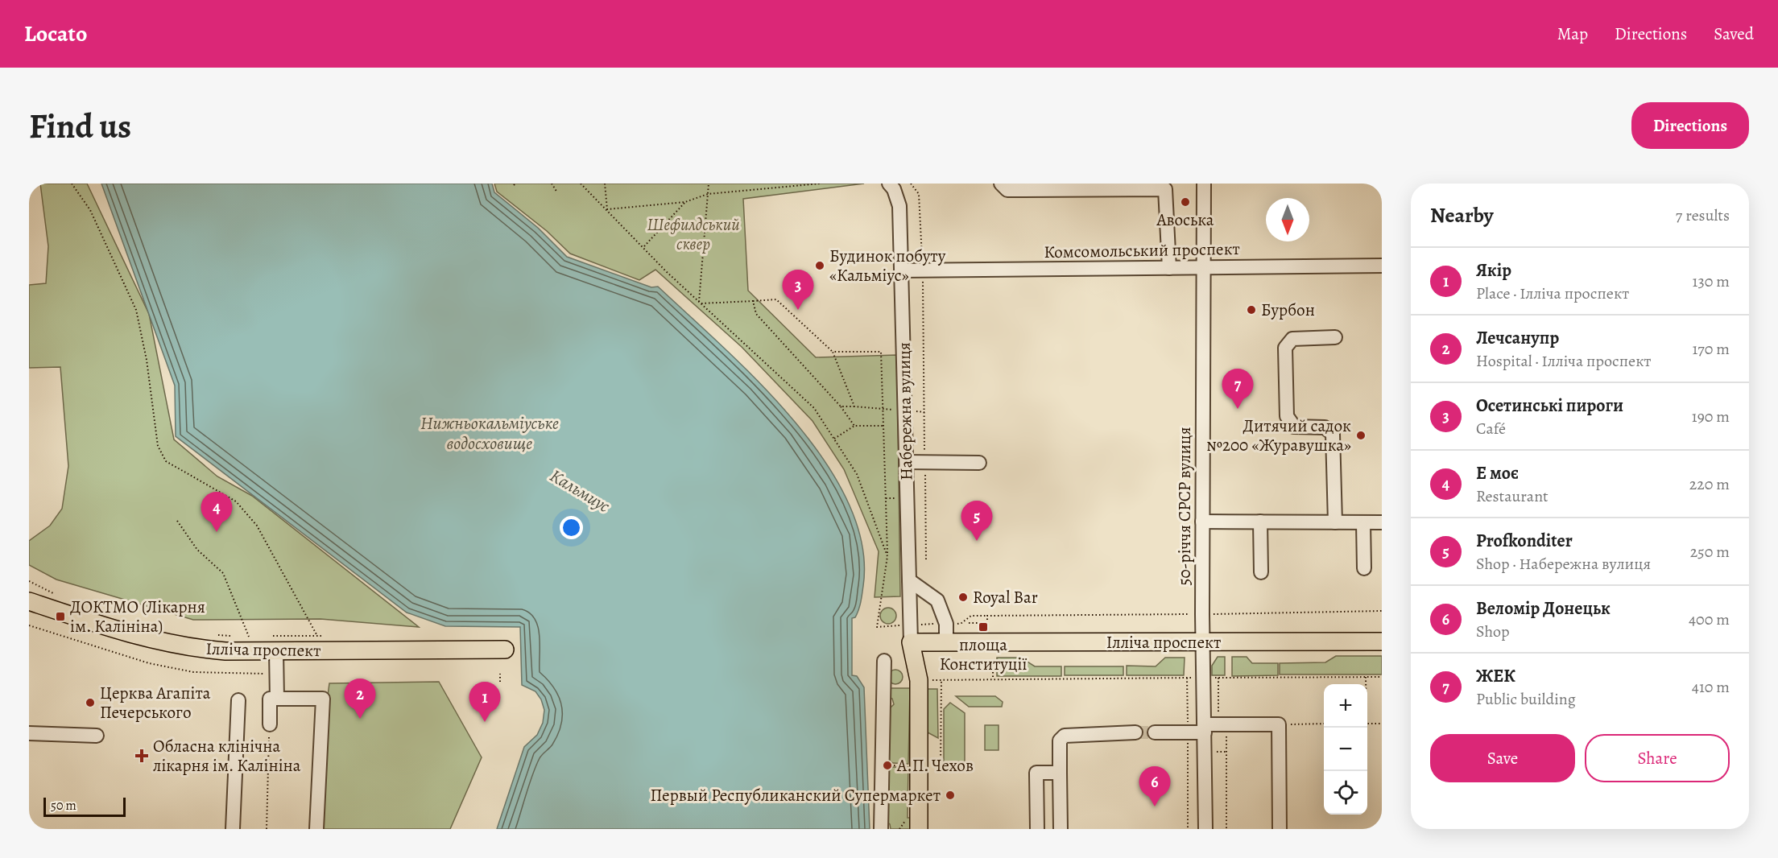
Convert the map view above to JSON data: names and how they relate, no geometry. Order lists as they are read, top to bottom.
{
  "streets": {
    "main road": ["Ілліча проспект"],
    "street": ["Комсомольський проспект", "Набережна вулиця", "50-річчя СРСР вулиця"]
  },
  "crossings": [
    ["Комсомольський проспект", "Набережна вулиця"],
    ["Комсомольський проспект", "50-річчя СРСР вулиця"],
    ["Набережна вулиця", "Ілліча проспект"],
    ["50-річчя СРСР вулиця", "Ілліча проспект"]
  ],
  "water": ["Нижньокальміуське водосховище", "Кальмиус"],
  "parks": ["Шефилдський сквер"],
  "places": {
    "other": [
      "Авоська",
      "Будинок побуту «Кальміус»",
      "Бурбон",
      "Дитячий садок №200 «Журавушка»",
      "Royal Bar",
      "Церква Агапіта Печерського",
      "А.П. Чехов",
      "Первый Республиканский Супермаркет"
    ],
    "transit": ["ДОКТМО (Лікарня ім. Калініна)", "площа Конституції"],
    "health": ["Обласна клінічна лікарня ім. Калініна"]
  },
  "scale_bar": "50 m",
  "north": "bottom",
  "page": {
    "header": "Locato",
    "nav": ["Map", "Directions", "Saved"],
    "buttons": [
      "Directions",
      ["Save", "Share"]
    ],
    "title": "Find us",
    "heading": ["Nearby", "7 results"],
    "list": [
      {
        "mark": "1",
        "name": "Якір",
        "note": "Place · Ілліча проспект",
        "value": "130 m"
      },
      {
        "mark": "2",
        "name": "Лечсанупр",
        "note": "Hospital · Ілліча проспект",
        "value": "170 m"
      },
      {
        "mark": "3",
        "name": "Осетинські пироги",
        "note": "Café",
        "value": "190 m"
      },
      {
        "mark": "4",
        "name": "Е моє",
        "note": "Restaurant",
        "value": "220 m"
      },
      {
        "mark": "5",
        "name": "Profkonditer",
        "note": "Shop · Набережна вулиця",
        "value": "250 m"
      },
      {
        "mark": "6",
        "name": "Веломір Донецьк",
        "note": "Shop",
        "value": "400 m"
      },
      {
        "mark": "7",
        "name": "ЖЕК",
        "note": "Public building",
        "value": "410 m"
      }
    ],
    "pins": [
      "3",
      "7",
      "4",
      "5",
      "2",
      "1",
      "6"
    ],
    "map_buttons": ["+", "−"],
    "scale": "50 m"
  }
}
